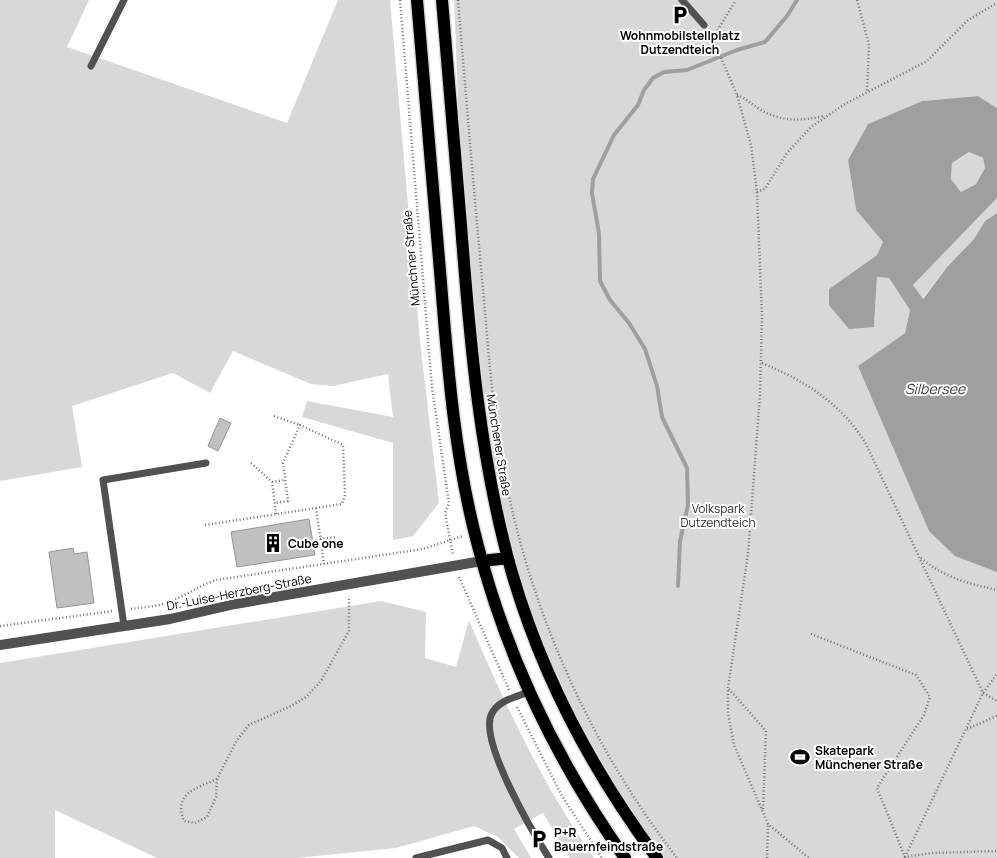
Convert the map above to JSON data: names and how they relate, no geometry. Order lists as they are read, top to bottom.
{
  "streets": {
    "main road": ["Münchener Straße"],
    "street": ["Dr.-Luise-Herzberg-Straße"],
    "path": ["Münchner Straße"]
  },
  "crossings": [
    ["Münchner Straße", "Dr.-Luise-Herzberg-Straße"]
  ],
  "water": ["Silbersee"],
  "parks": ["Volkspark Dutzendteich"],
  "places": {
    "parking": ["Wohnmobilstellplatz Dutzendteich", "P+R Bauernfeindstraße"],
    "building": ["Cube one"],
    "sports": ["Skatepark Münchener Straße"]
  }
}
